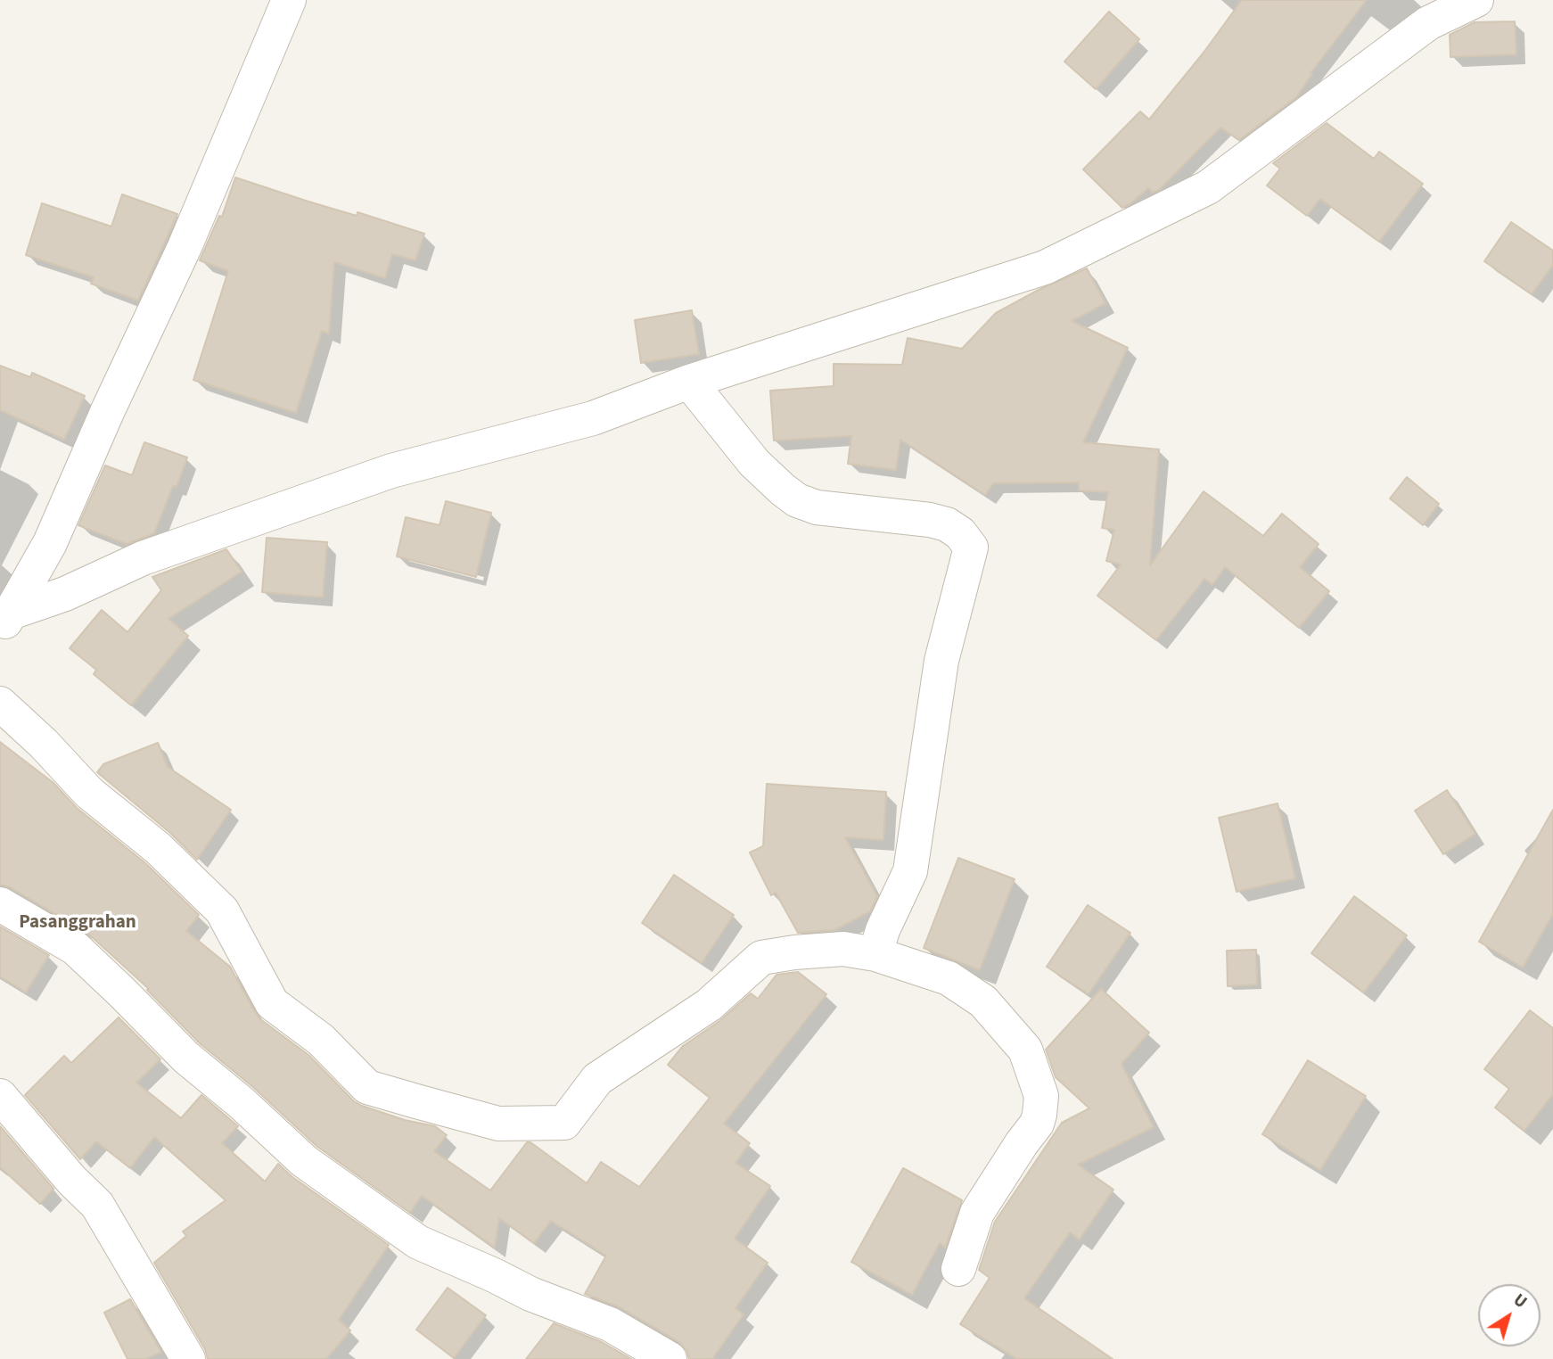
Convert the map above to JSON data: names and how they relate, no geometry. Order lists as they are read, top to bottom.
{
  "districts": ["Pasanggrahan"],
  "north": "top right"
}
